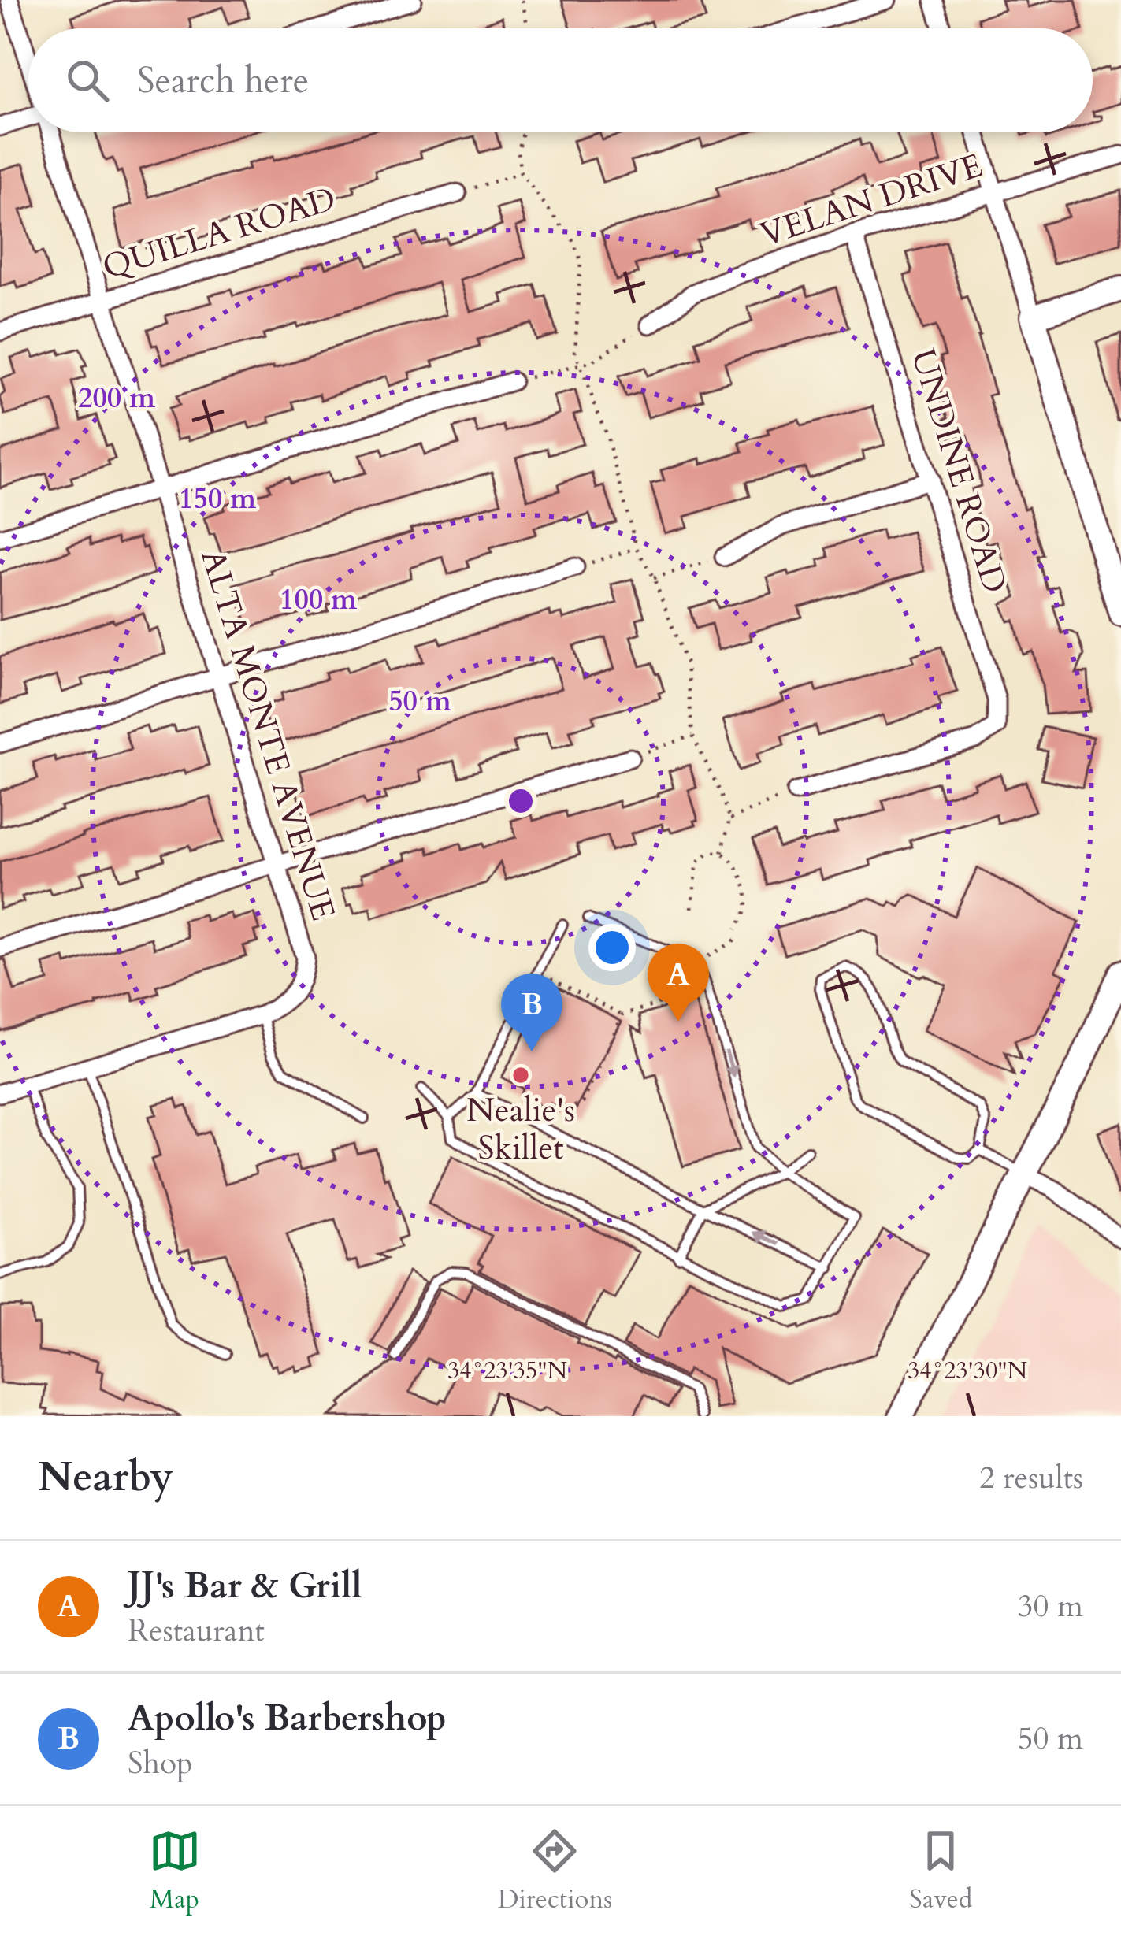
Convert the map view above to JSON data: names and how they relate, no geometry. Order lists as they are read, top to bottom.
{
  "streets": {
    "street": [
      "VELAN DRIVE",
      "QUILLA ROAD",
      "UNDINE ROAD",
      "ALTA MONTE AVENUE"
    ]
  },
  "crossings": [
    ["VELAN DRIVE", "UNDINE ROAD"],
    ["QUILLA ROAD", "ALTA MONTE AVENUE"]
  ],
  "places": ["Nealie's Skillet"],
  "page": {
    "search": "Search here",
    "pins": ["A", "B"],
    "heading": ["Nearby", "2 results"],
    "list": [
      {
        "mark": "A",
        "name": "JJ's Bar & Grill",
        "note": "Restaurant",
        "value": "30 m"
      },
      {
        "mark": "B",
        "name": "Apollo's Barbershop",
        "note": "Shop",
        "value": "50 m"
      }
    ],
    "nav": ["Map", "Directions", "Saved"]
  },
  "coordinates": ["34°23'35\"N", "34°23'30\"N"],
  "rings": [
    "200 m",
    "150 m",
    "100 m",
    "50 m"
  ]
}
